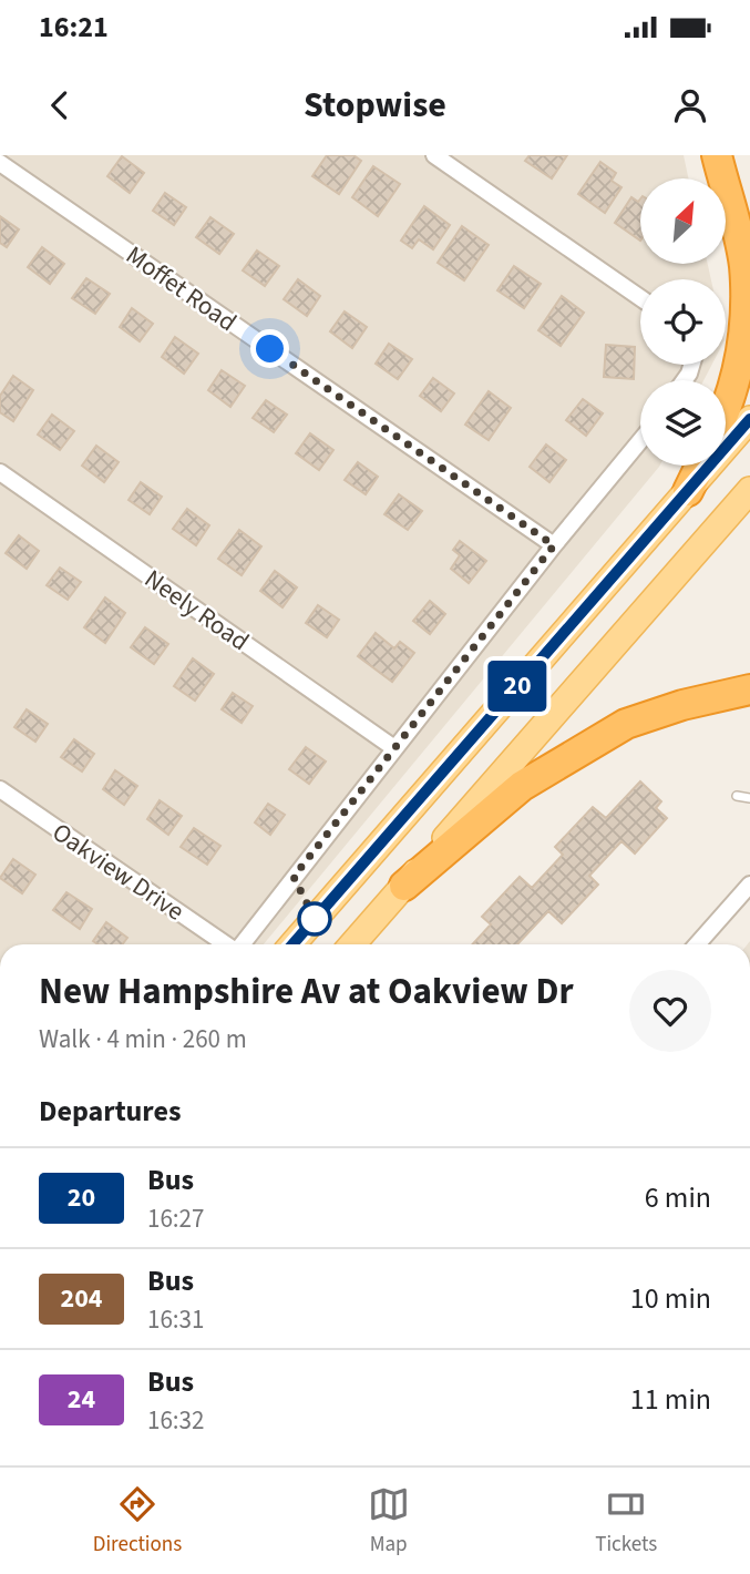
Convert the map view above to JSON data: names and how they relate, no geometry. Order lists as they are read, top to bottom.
{
  "streets": {
    "street": ["Moffet Road", "Neely Road", "Oakview Drive"]
  },
  "lines": ["bus line 20"],
  "north": "top right",
  "page": {
    "status": "16:21",
    "header": "Stopwise",
    "on_map": "20",
    "heading": [
      ["New Hampshire Av at Oakview Dr", "Walk · 4 min · 260 m"],
      "Departures"
    ],
    "list": [
      {
        "mark": "20",
        "name": "Bus",
        "note": "16:27",
        "value": "6 min"
      },
      {
        "mark": "204",
        "name": "Bus",
        "note": "16:31",
        "value": "10 min"
      },
      {
        "mark": "24",
        "name": "Bus",
        "note": "16:32",
        "value": "11 min"
      }
    ],
    "tabs": ["Directions", "Map", "Tickets"]
  }
}
